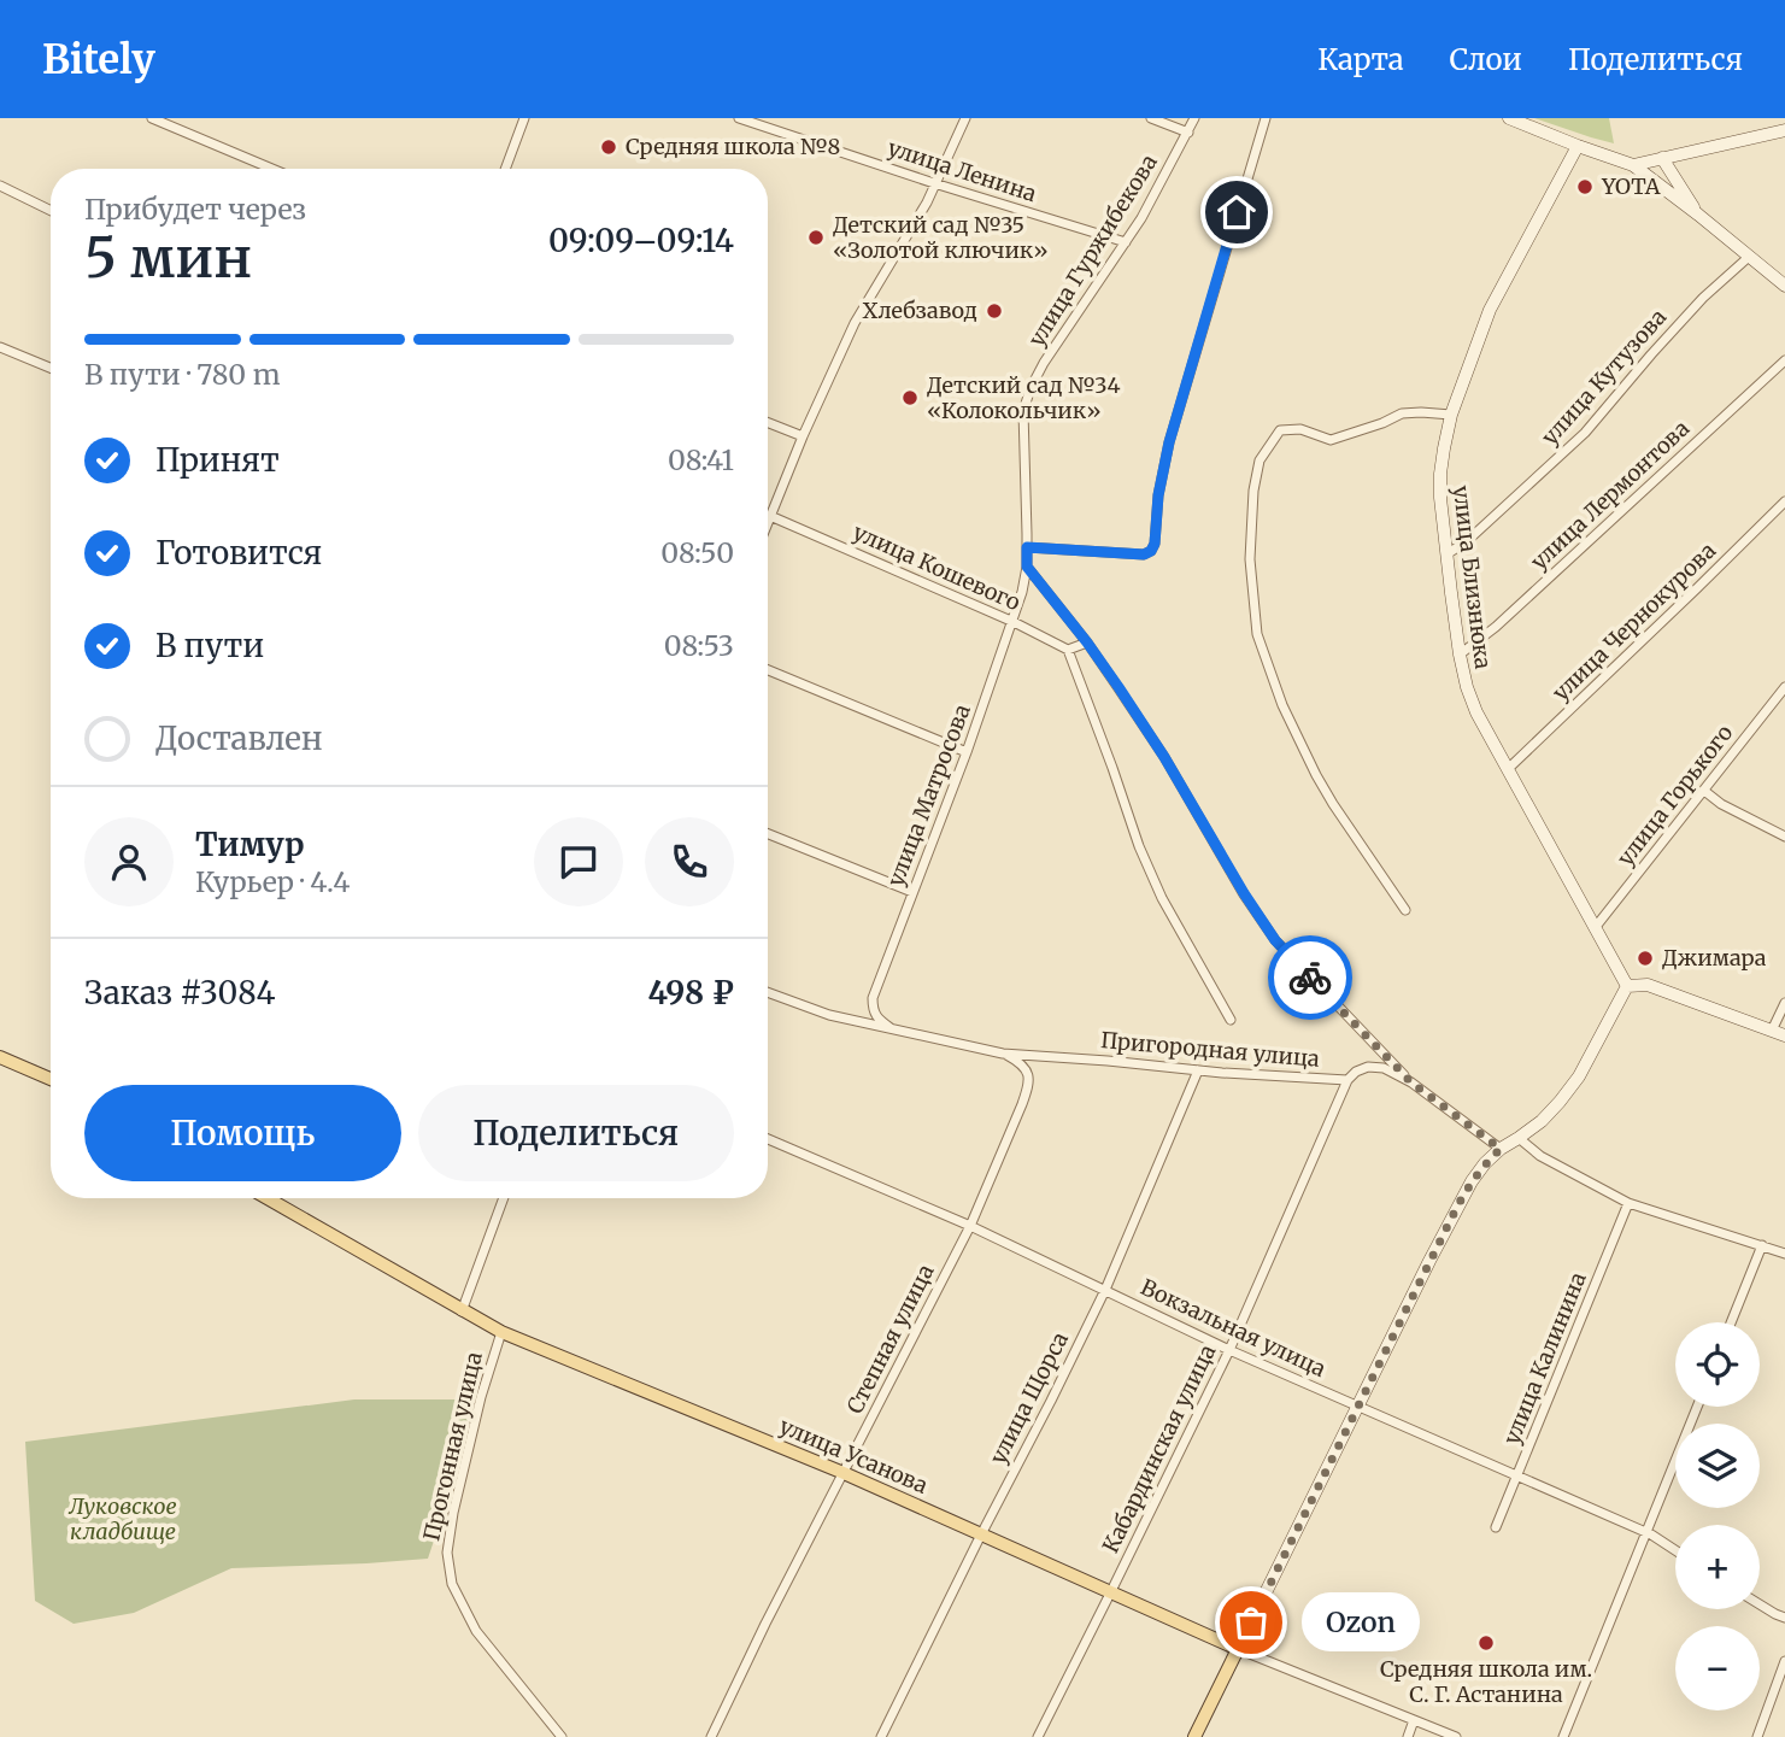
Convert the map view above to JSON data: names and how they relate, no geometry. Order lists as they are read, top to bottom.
{
  "streets": {
    "main road": ["улица Усанова"],
    "street": [
      "улица Ленина",
      "улица Гуржибекова",
      "улица Кутузова",
      "улица Лермонтова",
      "улица Кошевого",
      "улица Близнюка",
      "улица Чернокурова",
      "улица Матросова",
      "улица Горького",
      "Пригородная улица",
      "Вокзальная улица",
      "Степная улица",
      "улица Калинина",
      "улица Щорса",
      "Прогонная улица",
      "Кабардинская улица"
    ]
  },
  "crossings": [
    ["улица Ленина", "улица Гуржибекова"],
    ["улица Гуржибекова", "улица Матросова"],
    ["улица Кутузова", "улица Близнюка"],
    ["улица Лермонтова", "улица Близнюка"],
    ["улица Кошевого", "улица Матросова"],
    ["улица Близнюка", "улица Чернокурова"],
    ["улица Близнюка", "улица Горького"],
    ["улица Матросова", "Пригородная улица"],
    ["Пригородная улица", "Степная улица"],
    ["Пригородная улица", "улица Щорса"],
    ["Пригородная улица", "Кабардинская улица"],
    ["Вокзальная улица", "Степная улица"],
    ["Вокзальная улица", "улица Калинина"],
    ["Вокзальная улица", "улица Щорса"],
    ["Вокзальная улица", "Кабардинская улица"],
    ["Степная улица", "улица Усанова"],
    ["улица Щорса", "улица Усанова"],
    ["Прогонная улица", "улица Усанова"],
    ["Кабардинская улица", "улица Усанова"]
  ],
  "parks": ["Луковское кладбище"],
  "places": [
    "Средняя школа №8",
    "YOTA",
    "Детский сад №35 «Золотой ключик»",
    "Хлебзавод",
    "Детский сад №34 «Колокольчик»",
    "Джимара",
    "Ozon",
    "Средняя школа им. C. Г. Астанина"
  ],
  "page": {
    "header": "Bitely",
    "nav": ["Карта", "Слои", "Поделиться"],
    "heading": ["5 мин", "Прибудет через", "09:09–09:14"],
    "panel": [
      "Тимур",
      "Курьер · 4.4",
      "Заказ #3084",
      "498 ₽"
    ],
    "bar": "В пути · 780 m",
    "list": [
      ["Принят", "08:41"],
      ["Готовится", "08:50"],
      ["В пути", "08:53"],
      "Доставлен"
    ],
    "buttons": ["Помощь", "Поделиться"],
    "map_buttons": ["+", "−"],
    "bubble": "Ozon"
  }
}
